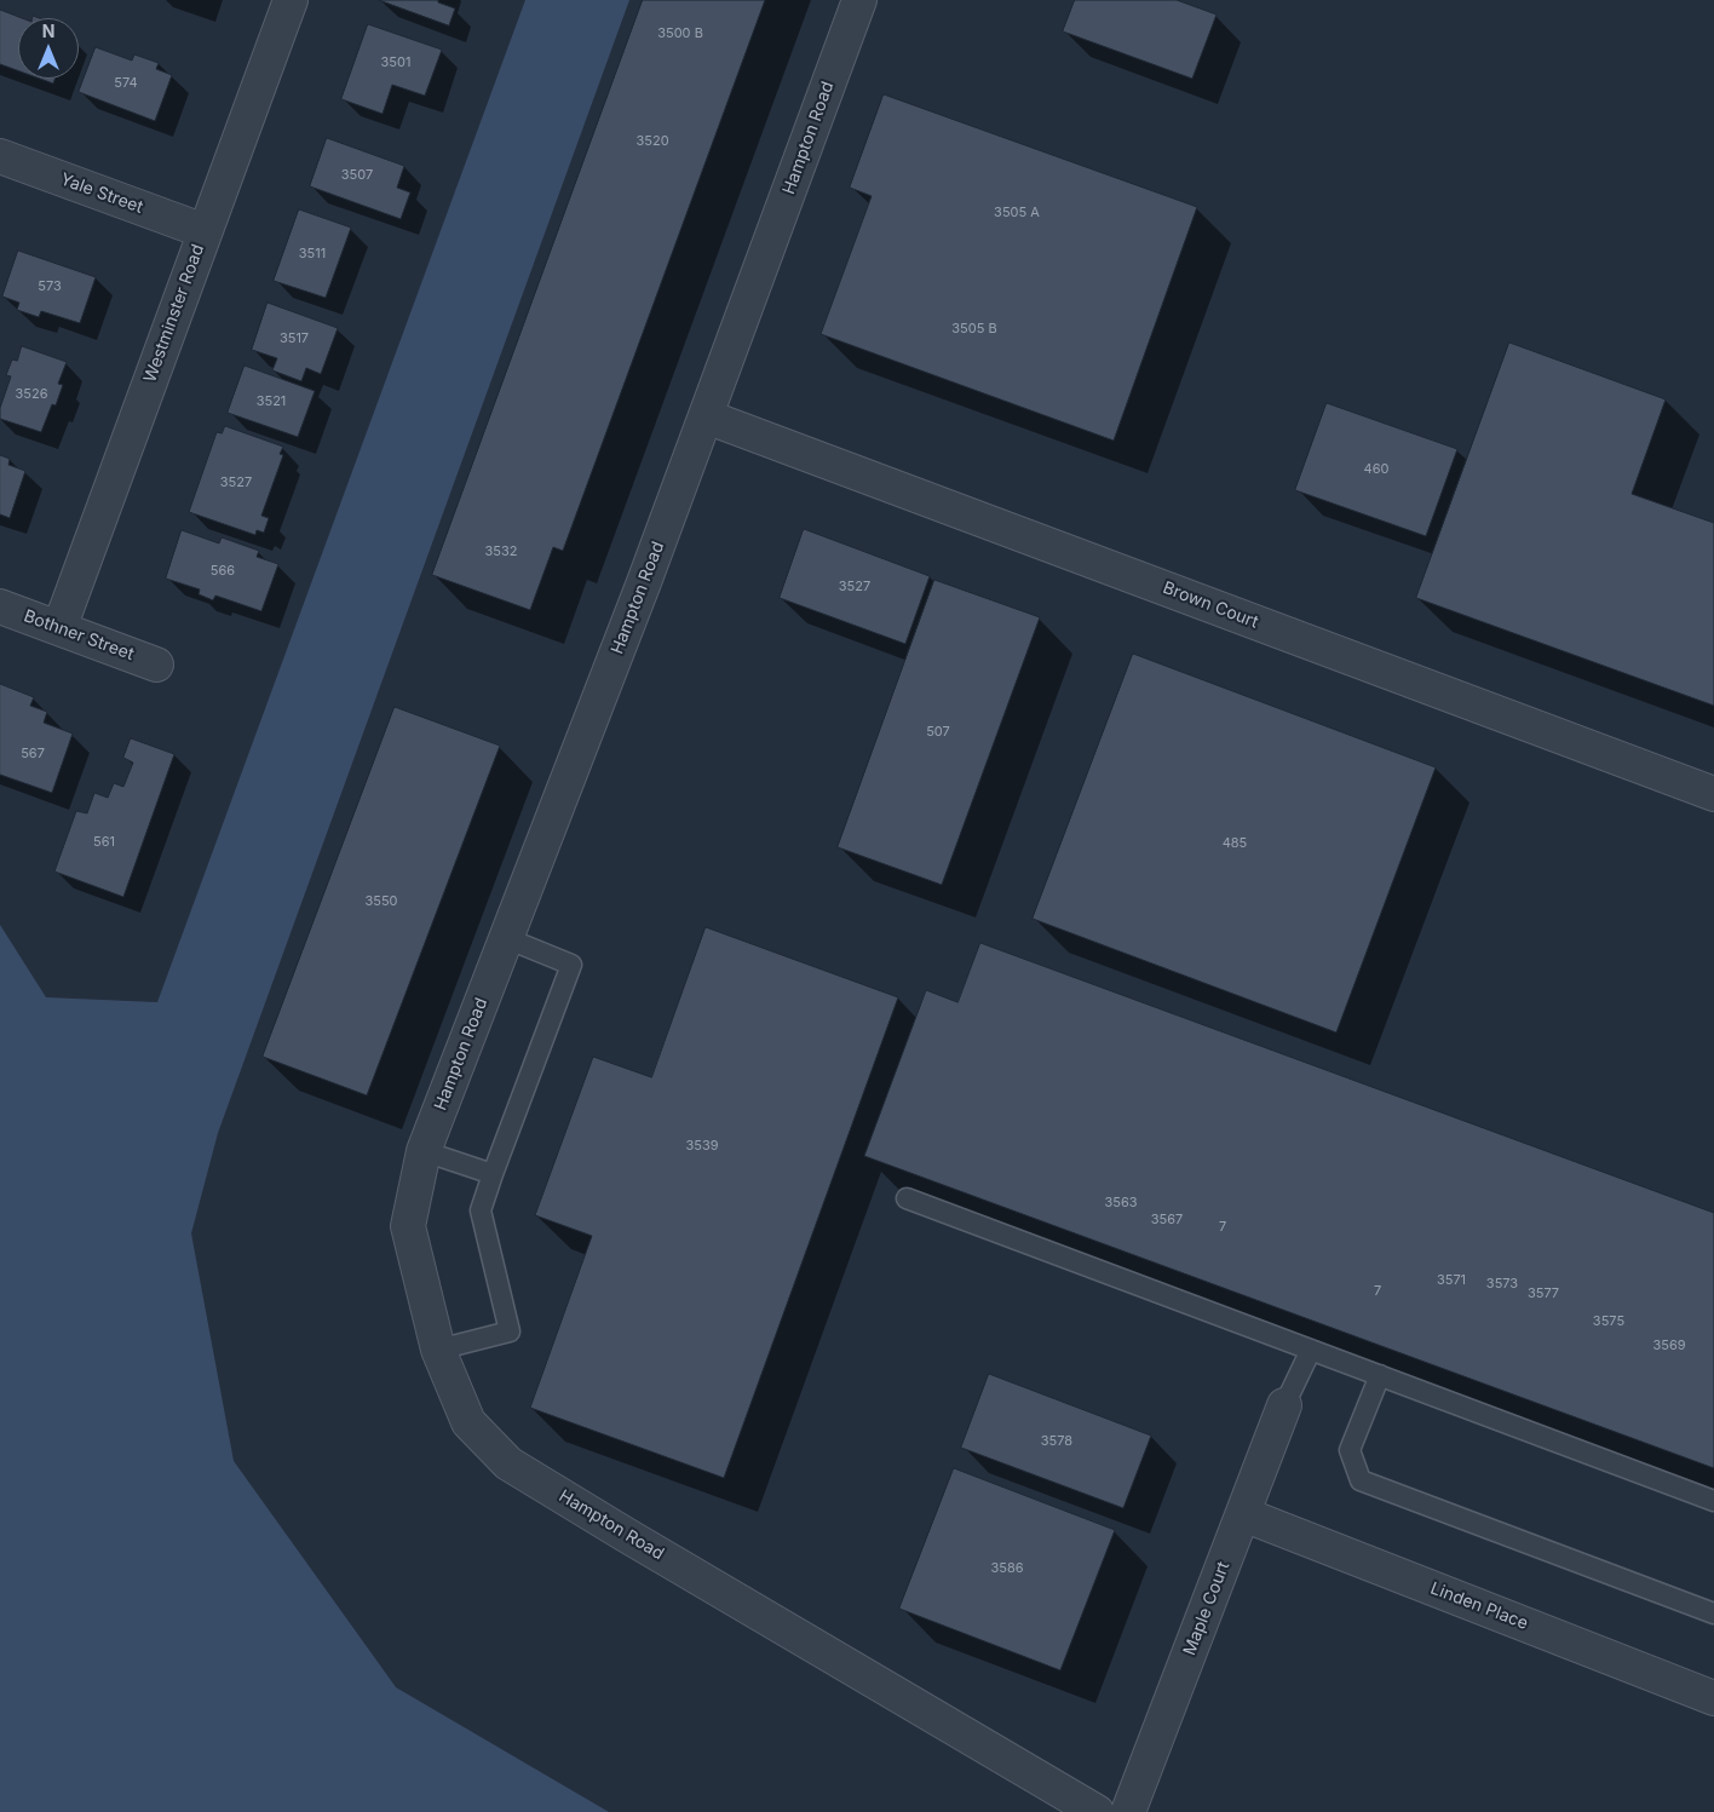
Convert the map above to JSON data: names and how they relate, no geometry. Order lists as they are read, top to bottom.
{
  "streets": {
    "street": [
      "Hampton Road",
      "Yale Street",
      "Westminster Road",
      "Brown Court",
      "Bothner Street",
      "Linden Place",
      "Maple Court"
    ]
  },
  "crossings": [
    ["Hampton Road", "Brown Court"],
    ["Yale Street", "Westminster Road"],
    ["Westminster Road", "Bothner Street"],
    ["Linden Place", "Maple Court"]
  ],
  "house_numbers": [
    "3500 B",
    "3501",
    "574",
    "3520",
    "3507",
    "3505 A",
    "3511",
    "573",
    "3505 B",
    "3517",
    "3526",
    "3521",
    "460",
    "3527",
    "3532",
    "566",
    "3527",
    "507",
    "567",
    "561",
    "485",
    "3550",
    "3539",
    "3563",
    "3567",
    "7",
    "3571",
    "3573",
    "7",
    "3577",
    "3575",
    "3569",
    "3578",
    "3586"
  ],
  "north": "top"
}
